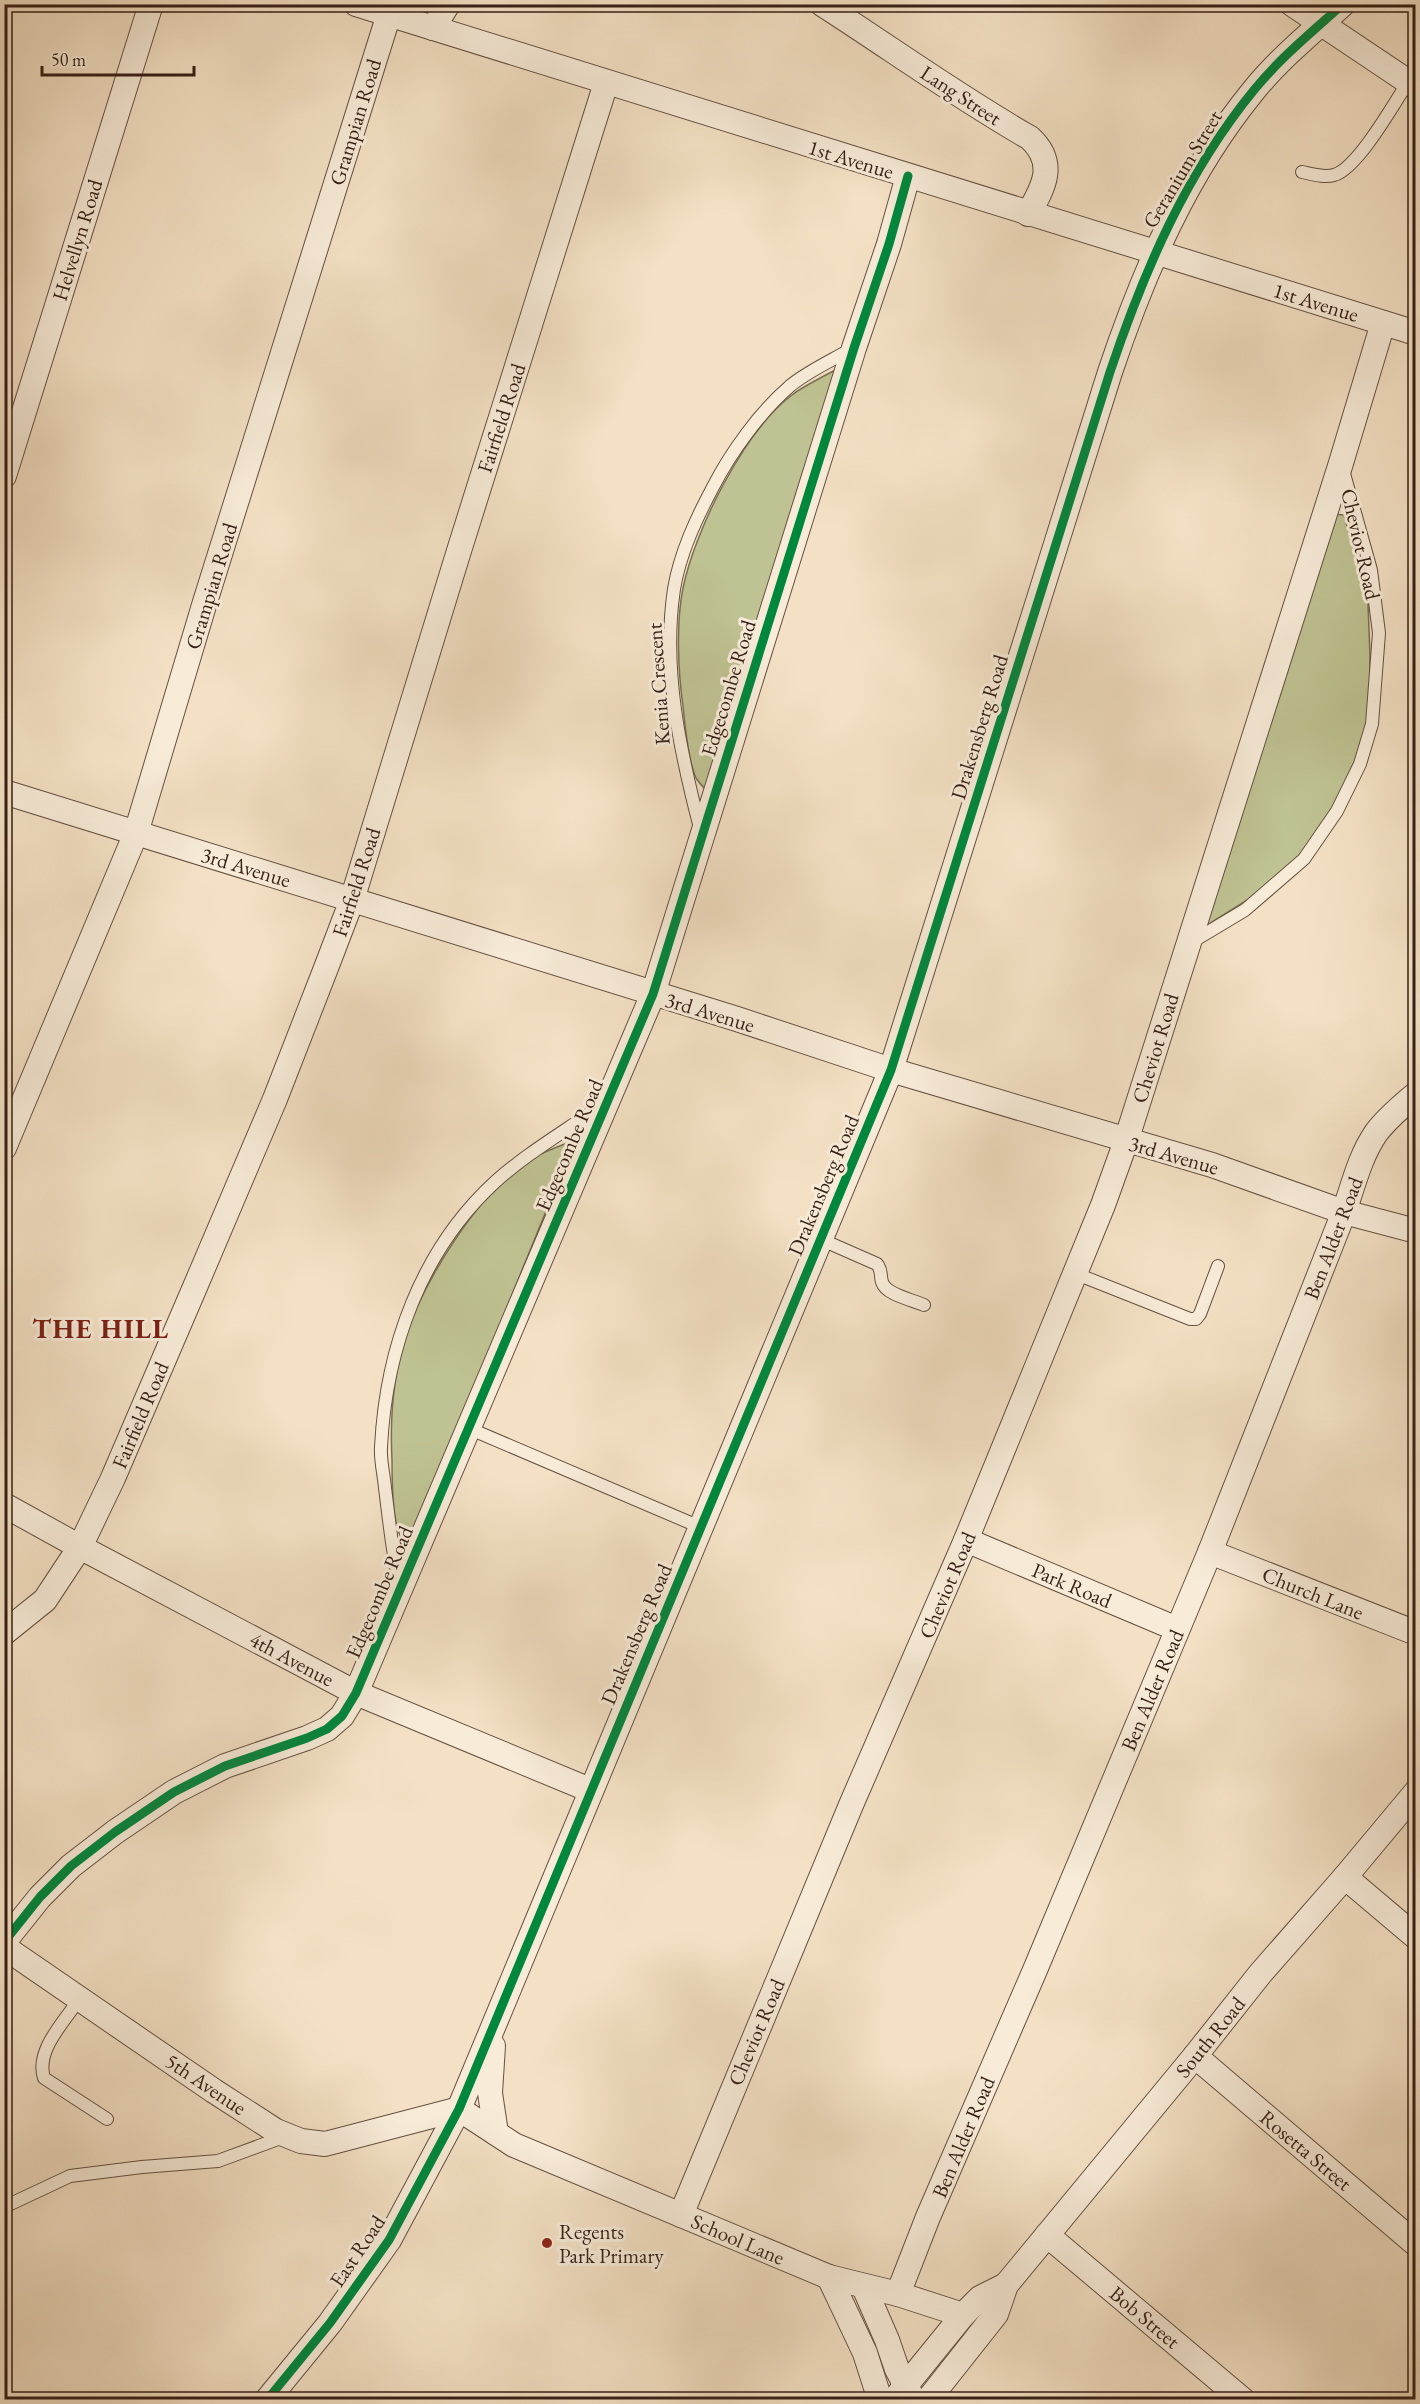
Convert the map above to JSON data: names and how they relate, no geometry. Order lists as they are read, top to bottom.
{
  "streets": {
    "street": [
      "Lang Street",
      "Grampian Road",
      "1st Avenue",
      "Geranium Street",
      "Helvellyn Road",
      "Fairfield Road",
      "Cheviot Road",
      "Edgecombe Road",
      "Drakensberg Road",
      "3rd Avenue",
      "Ben Alder Road",
      "Park Road",
      "Church Lane",
      "4th Avenue",
      "South Road",
      "5th Avenue",
      "Rosetta Street",
      "School Lane",
      "East Road",
      "Bob Street"
    ],
    "lane": ["Kenia Crescent"]
  },
  "crossings": [
    ["Lang Street", "1st Avenue"],
    ["Grampian Road", "1st Avenue"],
    ["Grampian Road", "3rd Avenue"],
    ["1st Avenue", "Geranium Street"],
    ["1st Avenue", "Fairfield Road"],
    ["1st Avenue", "Cheviot Road"],
    ["1st Avenue", "Edgecombe Road"],
    ["1st Avenue", "Drakensberg Road"],
    ["Geranium Street", "Drakensberg Road"],
    ["Fairfield Road", "3rd Avenue"],
    ["Fairfield Road", "4th Avenue"],
    ["Cheviot Road", "3rd Avenue"],
    ["Cheviot Road", "Park Road"],
    ["Cheviot Road", "School Lane"],
    ["Kenia Crescent", "Edgecombe Road"],
    ["Edgecombe Road", "3rd Avenue"],
    ["Edgecombe Road", "4th Avenue"],
    ["Edgecombe Road", "5th Avenue"],
    ["Drakensberg Road", "3rd Avenue"],
    ["Drakensberg Road", "4th Avenue"],
    ["Drakensberg Road", "School Lane"],
    ["Drakensberg Road", "East Road"],
    ["3rd Avenue", "Ben Alder Road"],
    ["Ben Alder Road", "Park Road"],
    ["Ben Alder Road", "Church Lane"],
    ["Ben Alder Road", "School Lane"],
    ["South Road", "Rosetta Street"],
    ["South Road", "School Lane"],
    ["South Road", "Bob Street"],
    ["5th Avenue", "School Lane"],
    ["5th Avenue", "East Road"],
    ["School Lane", "East Road"]
  ],
  "districts": ["THE HILL"],
  "places": ["Regents Park Primary"],
  "scale_bar": "50 m"
}
